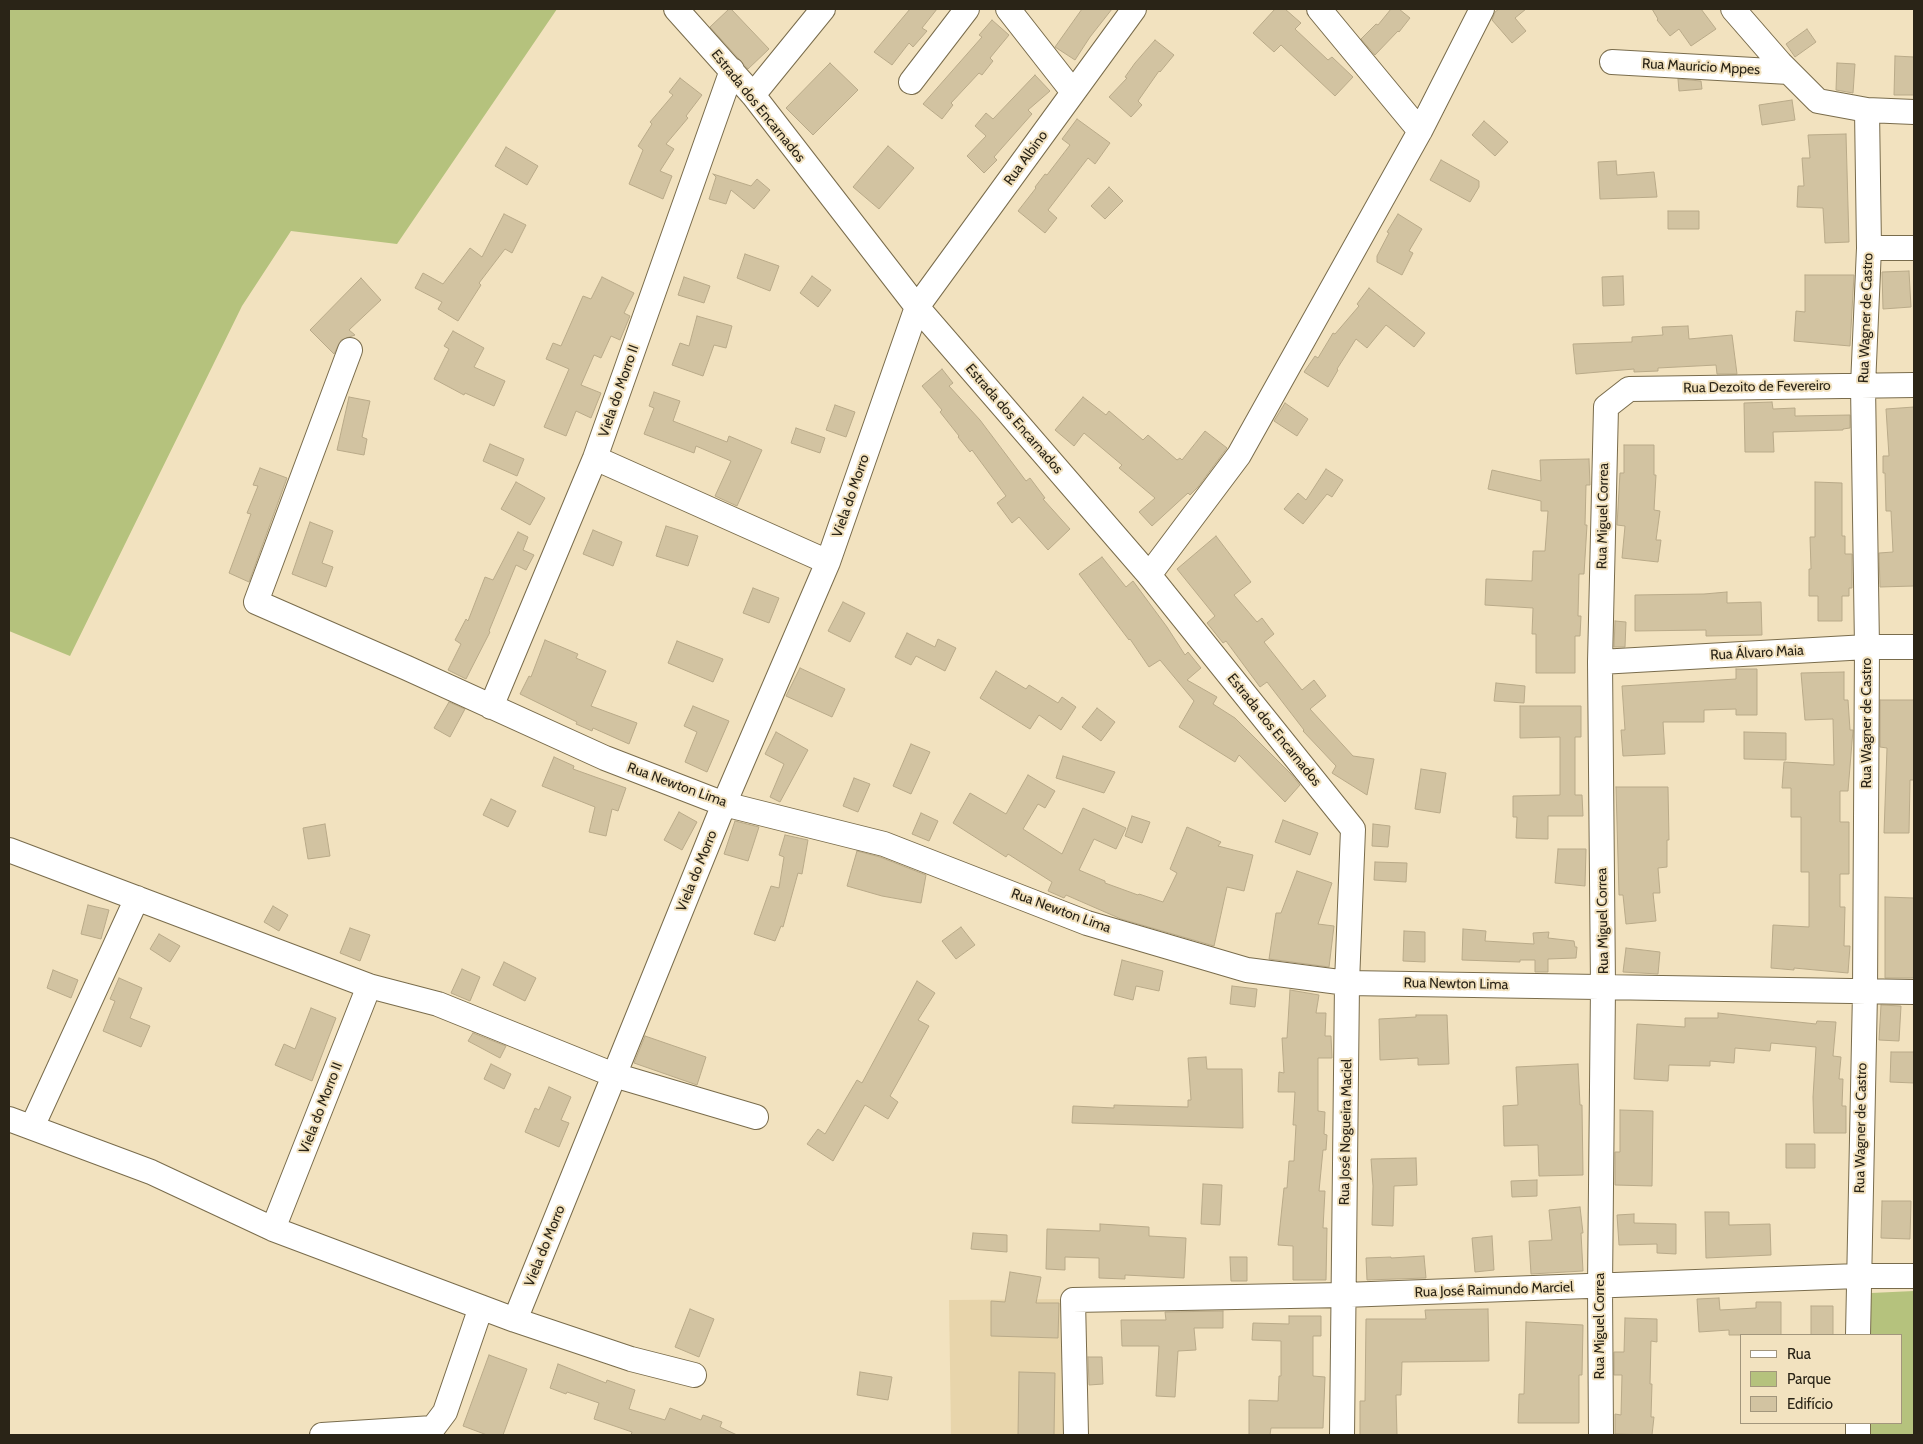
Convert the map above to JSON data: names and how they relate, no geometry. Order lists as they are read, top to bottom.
{
  "streets": {
    "street": [
      "Rua Mauricio Mppes",
      "Estrada dos Encarnados",
      "Rua Albino",
      "Rua Wagner de Castro",
      "Rua Dezoito de Fevereiro",
      "Viela do Morro II",
      "Viela do Morro",
      "Rua Miguel Correa",
      "Rua Álvaro Maia",
      "Rua Newton Lima",
      "Rua José Nogueira Maciel",
      "Rua José Raimundo Marciel"
    ]
  },
  "crossings": [
    ["Estrada dos Encarnados", "Rua Albino"],
    ["Estrada dos Encarnados", "Viela do Morro II"],
    ["Estrada dos Encarnados", "Viela do Morro"],
    ["Estrada dos Encarnados", "Rua José Nogueira Maciel"],
    ["Rua Albino", "Viela do Morro"],
    ["Rua Wagner de Castro", "Rua Dezoito de Fevereiro"],
    ["Rua Wagner de Castro", "Rua Álvaro Maia"],
    ["Rua Wagner de Castro", "Rua Newton Lima"],
    ["Rua Wagner de Castro", "Rua José Raimundo Marciel"],
    ["Rua Dezoito de Fevereiro", "Rua Miguel Correa"],
    ["Viela do Morro II", "Rua Newton Lima"],
    ["Viela do Morro", "Rua Newton Lima"],
    ["Rua Miguel Correa", "Rua Álvaro Maia"],
    ["Rua Miguel Correa", "Rua Newton Lima"],
    ["Rua Miguel Correa", "Rua José Raimundo Marciel"],
    ["Rua Newton Lima", "Rua José Nogueira Maciel"],
    ["Rua José Nogueira Maciel", "Rua José Raimundo Marciel"]
  ],
  "legend": ["Rua", "Parque", "Edifício"]
}
